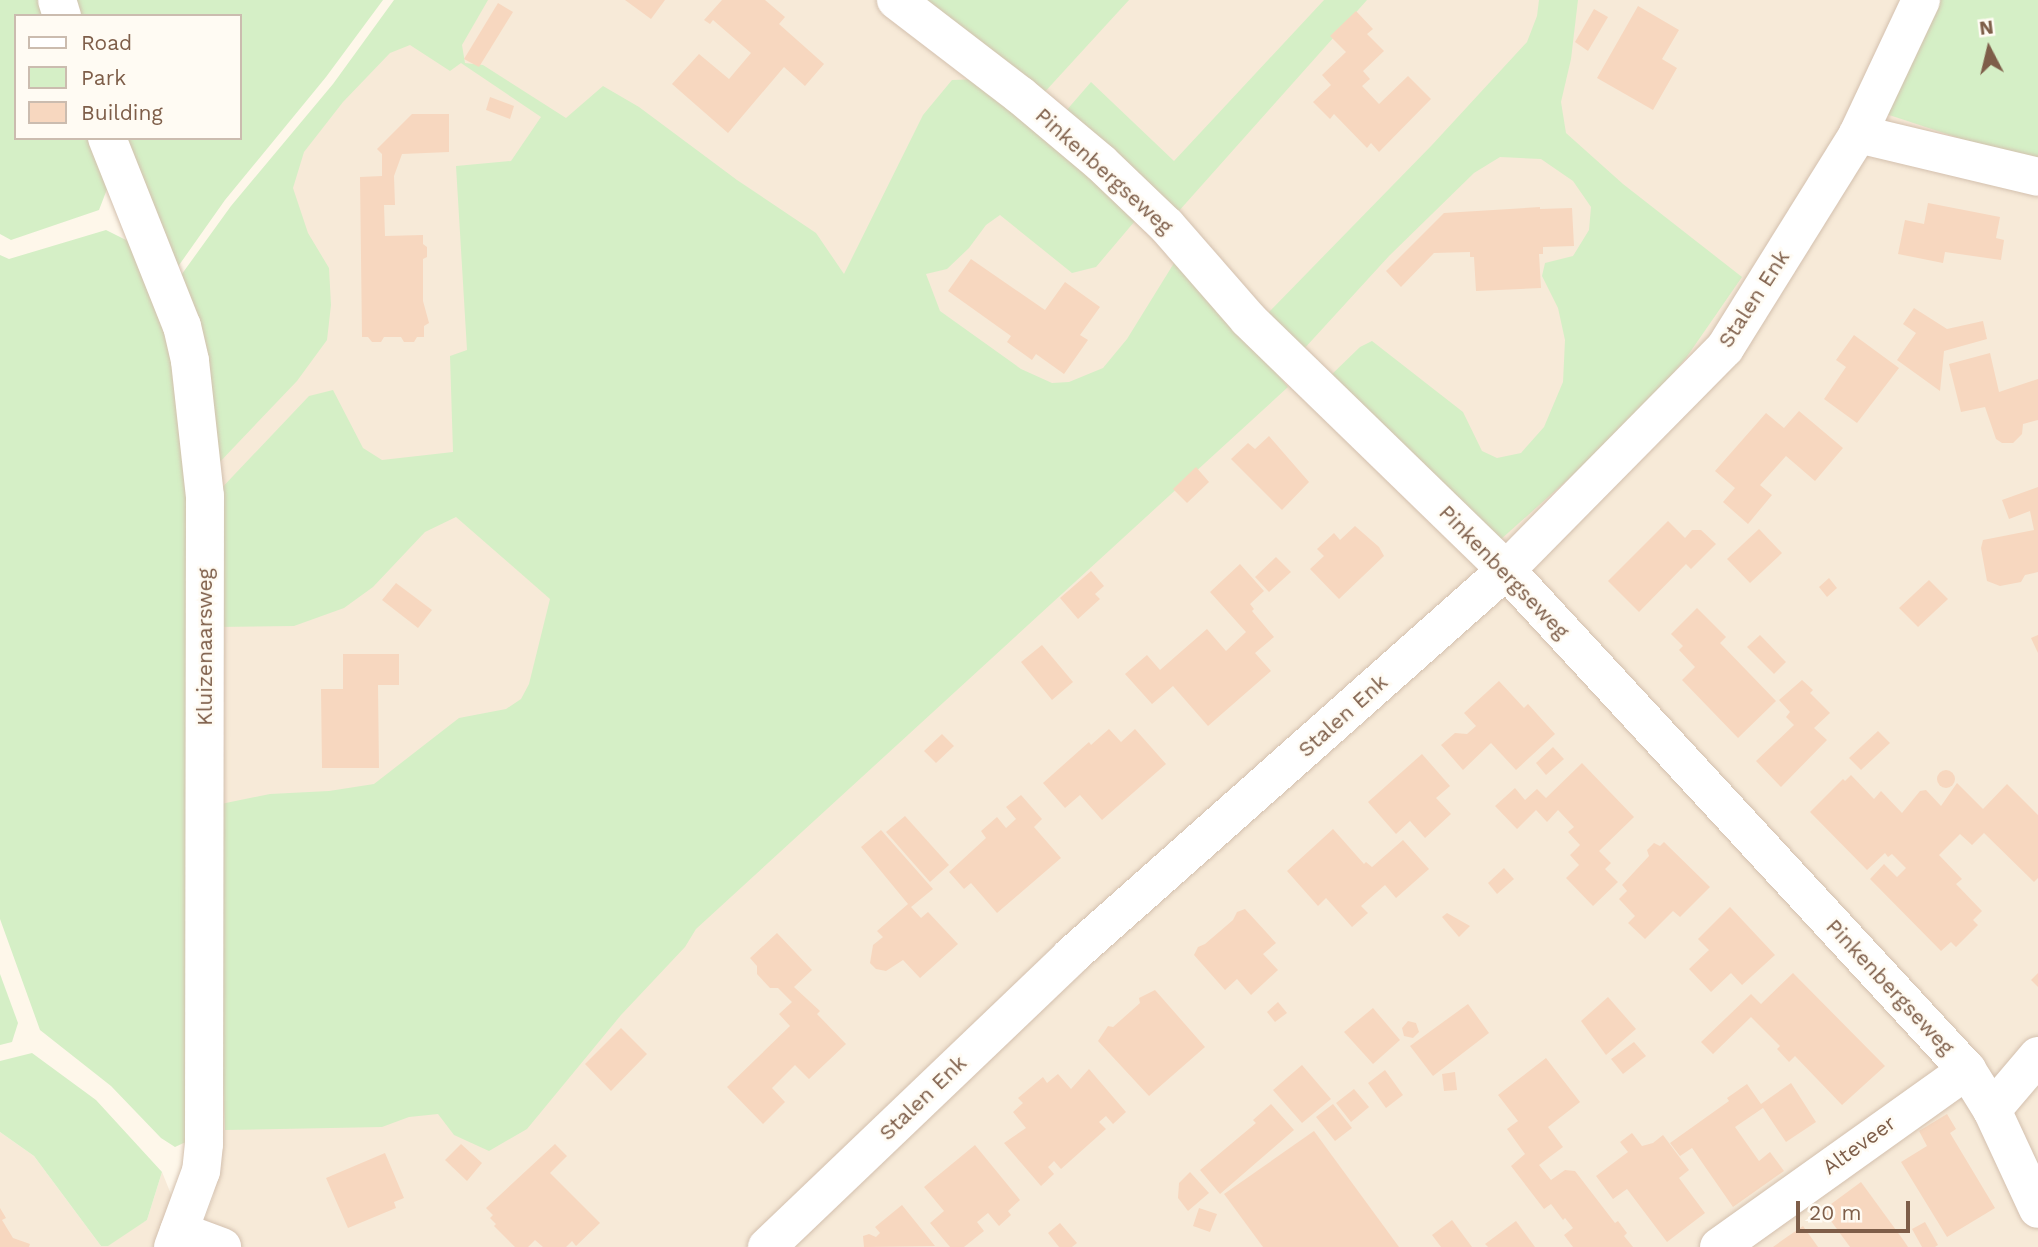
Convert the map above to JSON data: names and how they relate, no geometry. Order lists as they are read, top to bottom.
{
  "streets": {
    "street": [
      "Pinkenbergseweg",
      "Stalen Enk",
      "Kluizenaarsweg",
      "Alteveer"
    ]
  },
  "crossings": [
    ["Pinkenbergseweg", "Stalen Enk"],
    ["Pinkenbergseweg", "Alteveer"]
  ],
  "legend": ["Road", "Park", "Building"],
  "scale_bar": "20 m",
  "north": "top"
}
